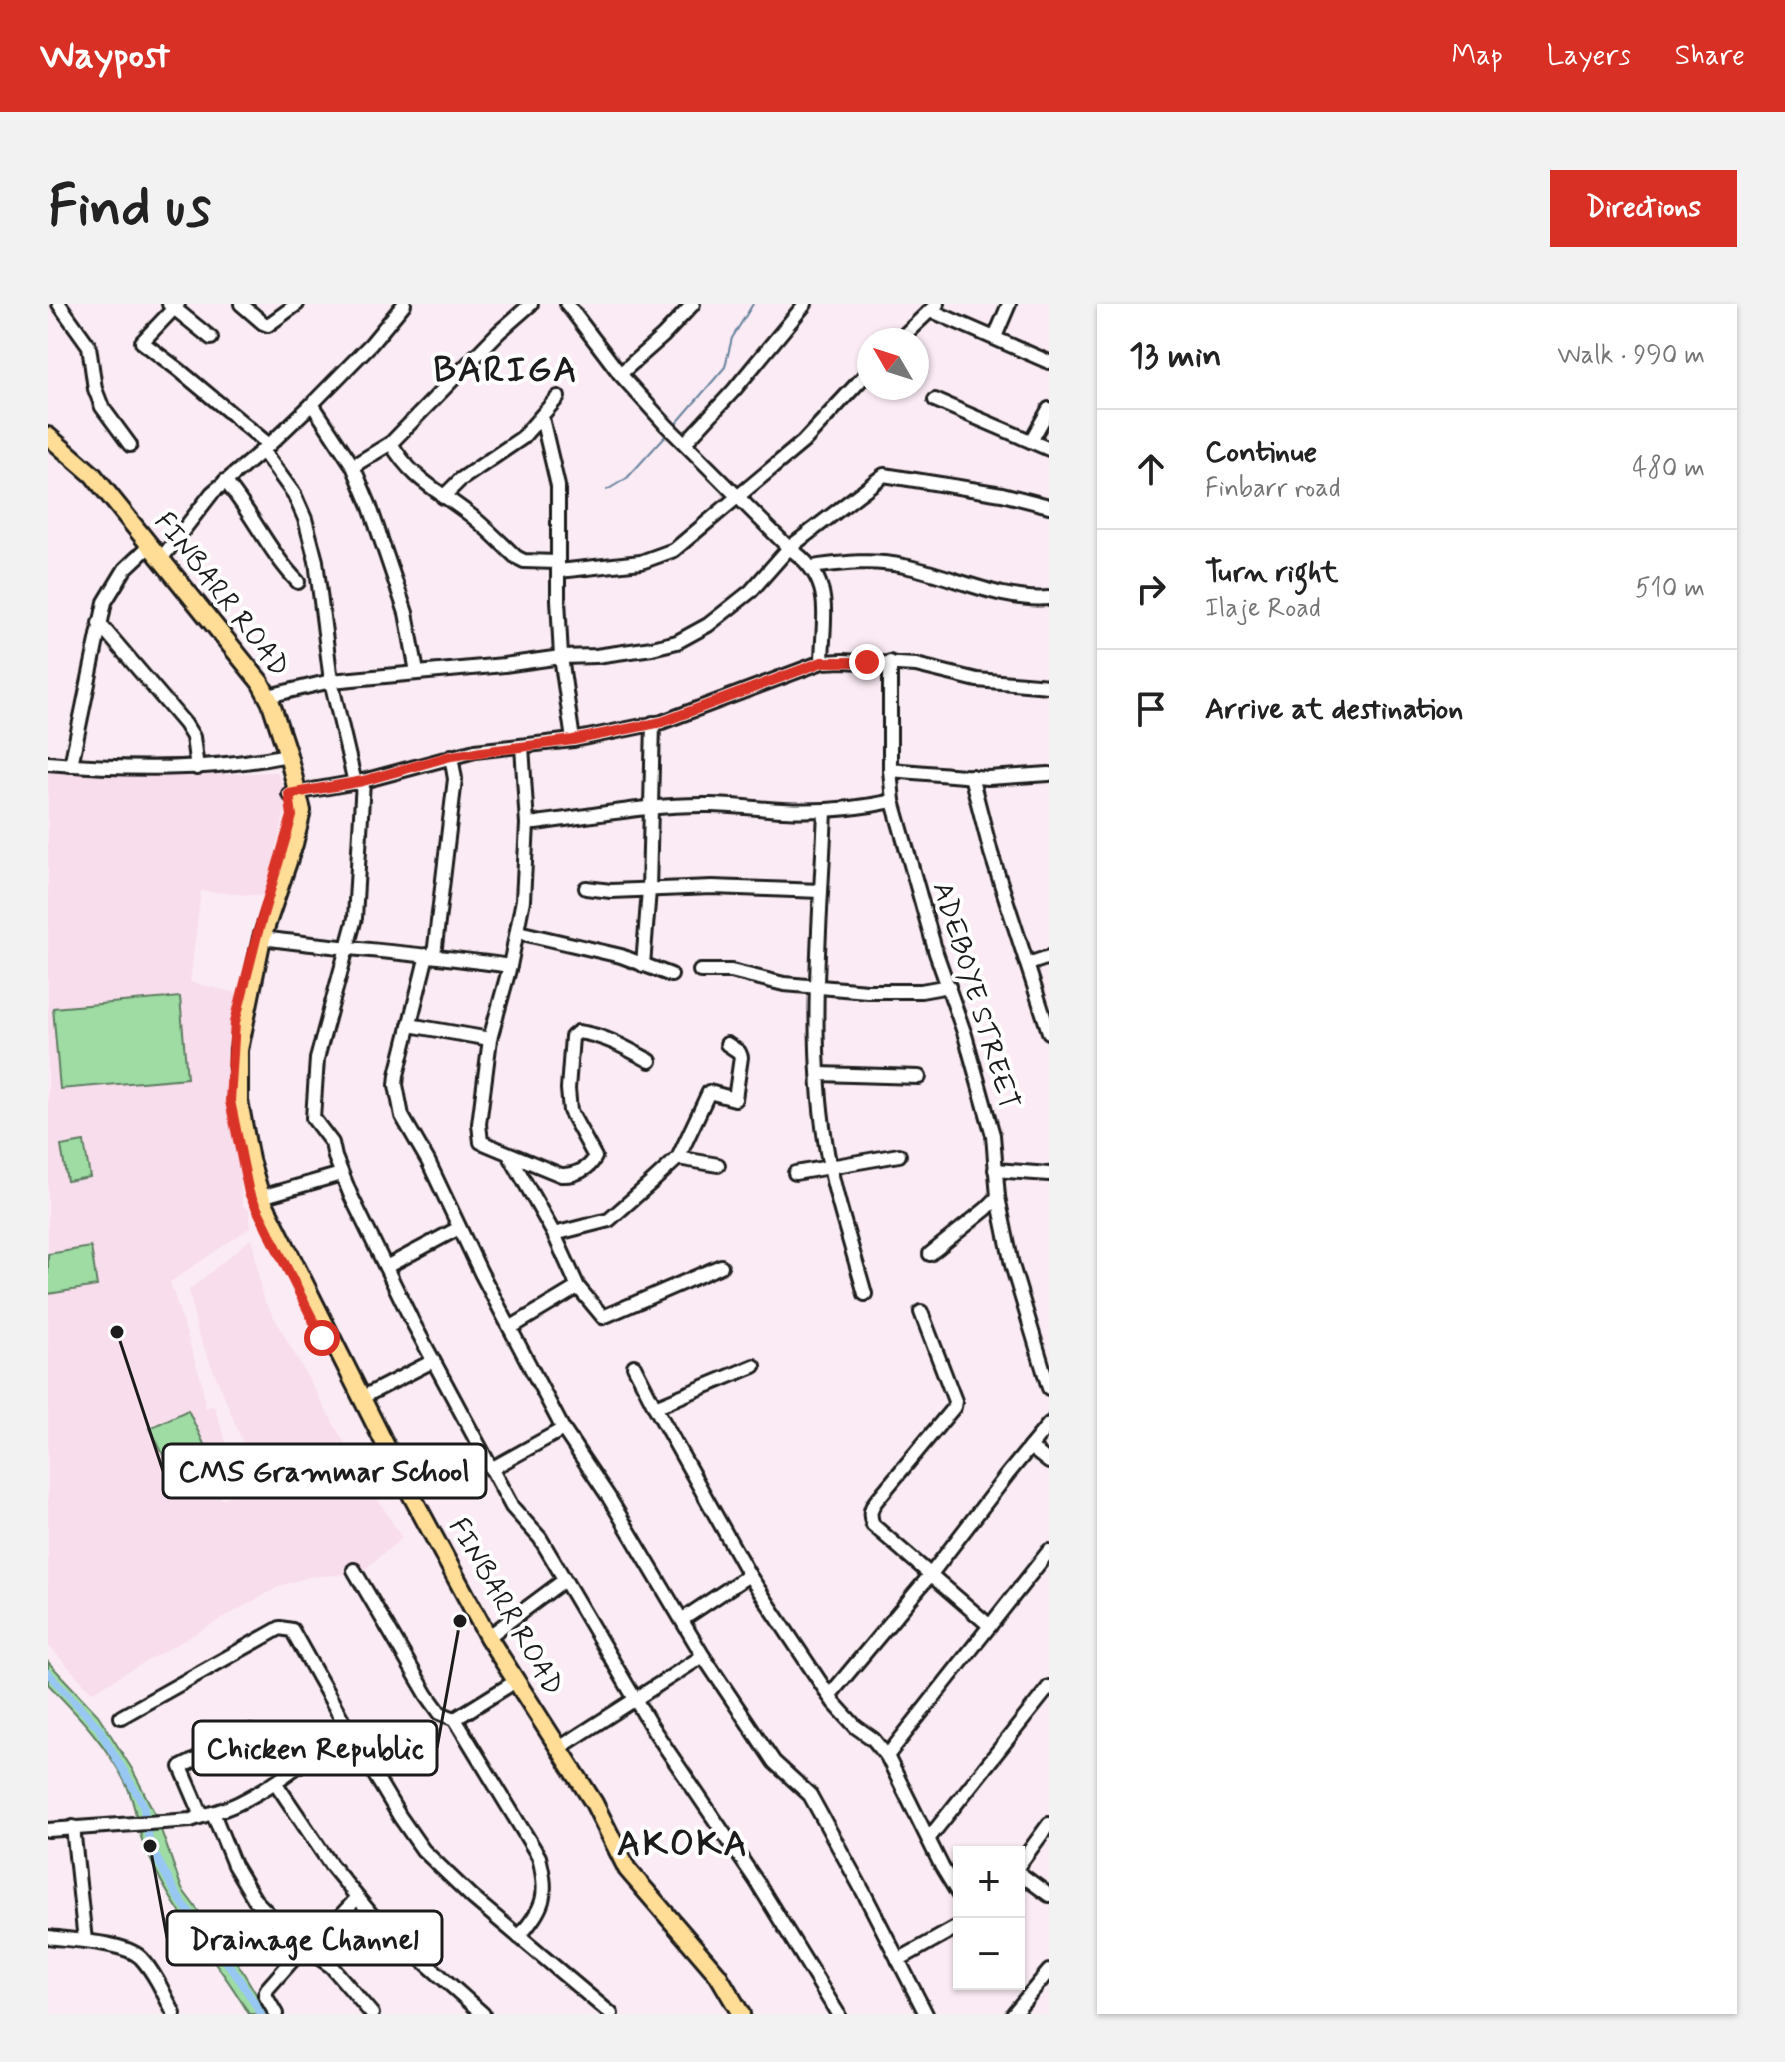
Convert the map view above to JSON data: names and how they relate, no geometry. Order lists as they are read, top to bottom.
{
  "streets": {
    "main road": ["FINBARR ROAD"],
    "street": ["ADEBOYE STREET"]
  },
  "districts": ["BARIGA", "AKOKA"],
  "places": ["CMS Grammar School", "Chicken Republic", "Drainage Channel"],
  "north": "top left",
  "page": {
    "header": "Waypost",
    "nav": ["Map", "Layers", "Share"],
    "buttons": "Directions",
    "title": "Find us",
    "heading": ["13 min", "Walk · 990 m"],
    "list": [
      ["Continue", "Finbarr road", "480 m"],
      ["Turn right", "Ilaje Road", "510 m"],
      "Arrive at destination"
    ],
    "map_buttons": ["+", "−"]
  }
}
